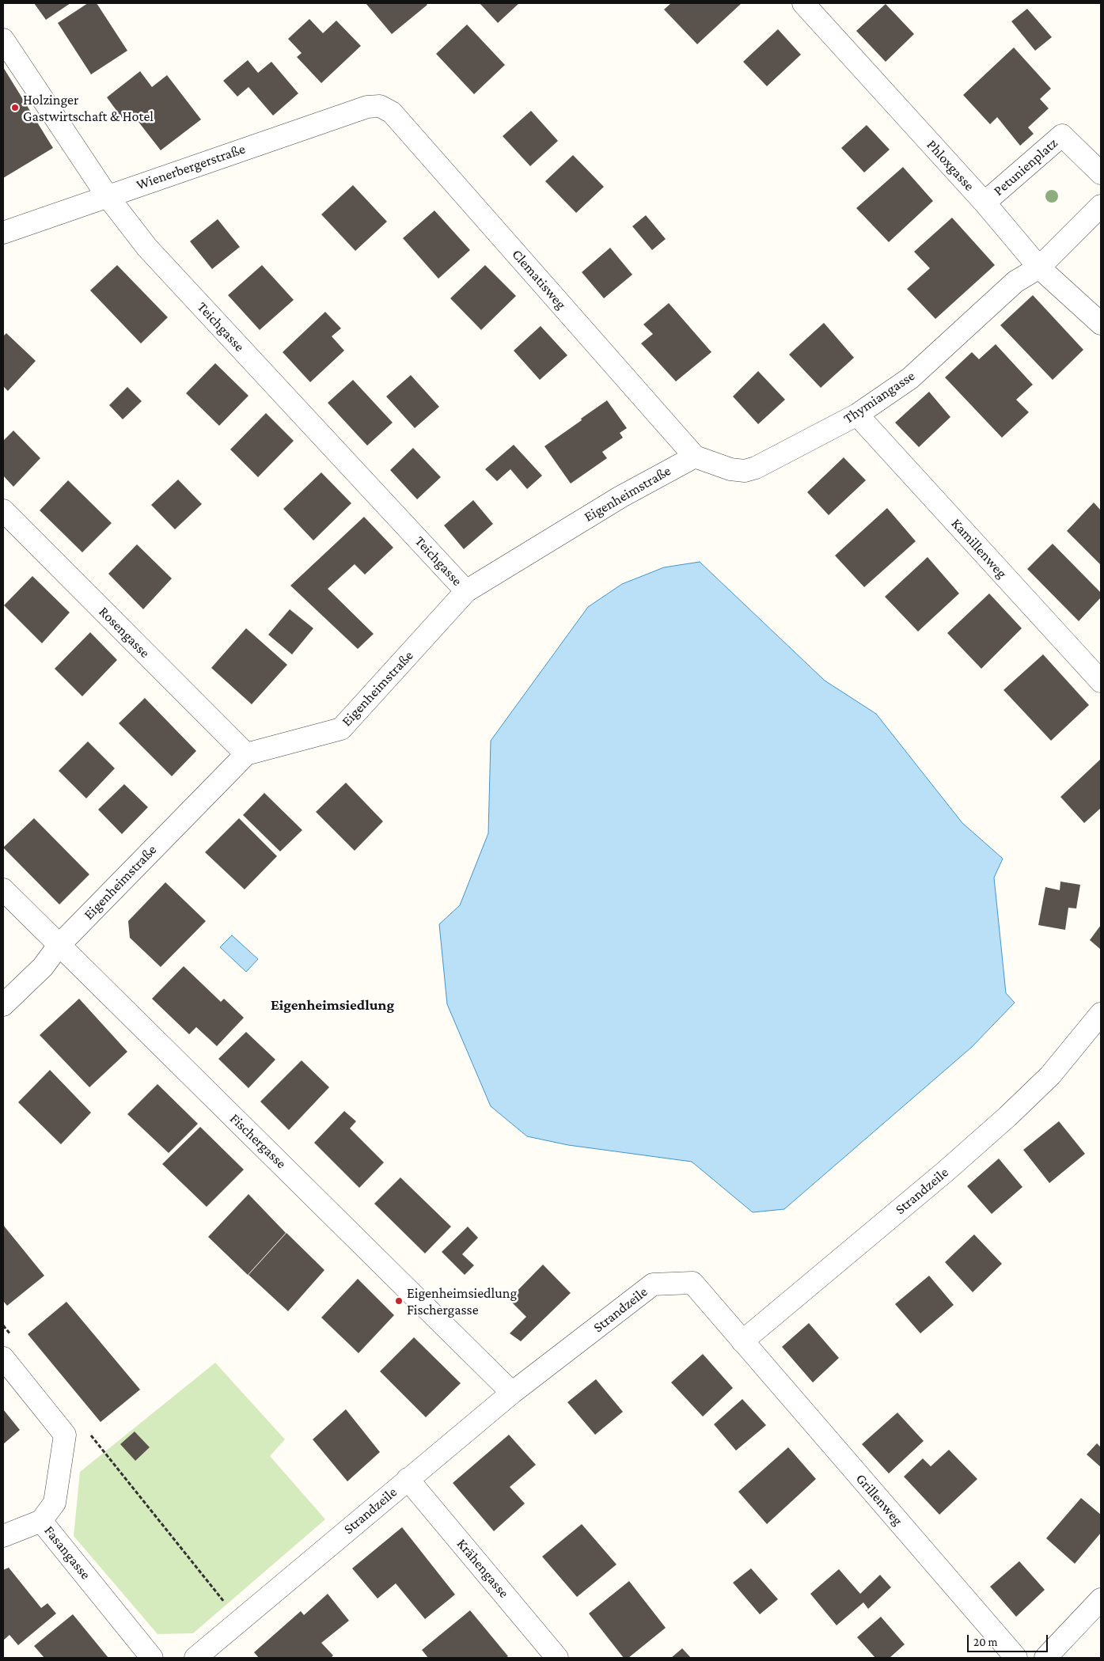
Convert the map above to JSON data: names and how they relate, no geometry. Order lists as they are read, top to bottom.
{
  "streets": {
    "street": [
      "Phloxgasse",
      "Wienerbergerstraße",
      "Petunienplatz",
      "Clematisweg",
      "Teichgasse",
      "Thymiangasse",
      "Eigenheimstraße",
      "Kamillenweg",
      "Rosengasse",
      "Fischergasse",
      "Strandzeile",
      "Grillenweg",
      "Fasangasse",
      "Krähengasse"
    ]
  },
  "crossings": [
    ["Phloxgasse", "Petunienplatz"],
    ["Phloxgasse", "Thymiangasse"],
    ["Wienerbergerstraße", "Clematisweg"],
    ["Wienerbergerstraße", "Teichgasse"],
    ["Clematisweg", "Thymiangasse"],
    ["Clematisweg", "Eigenheimstraße"],
    ["Teichgasse", "Eigenheimstraße"],
    ["Thymiangasse", "Eigenheimstraße"],
    ["Thymiangasse", "Kamillenweg"],
    ["Eigenheimstraße", "Rosengasse"],
    ["Eigenheimstraße", "Fischergasse"],
    ["Fischergasse", "Strandzeile"],
    ["Strandzeile", "Grillenweg"],
    ["Strandzeile", "Krähengasse"]
  ],
  "districts": ["Eigenheimsiedlung"],
  "places": ["Holzinger Gastwirtschaft & Hotel", "Eigenheimsiedlung Fischergasse"],
  "scale_bar": "20 m"
}
